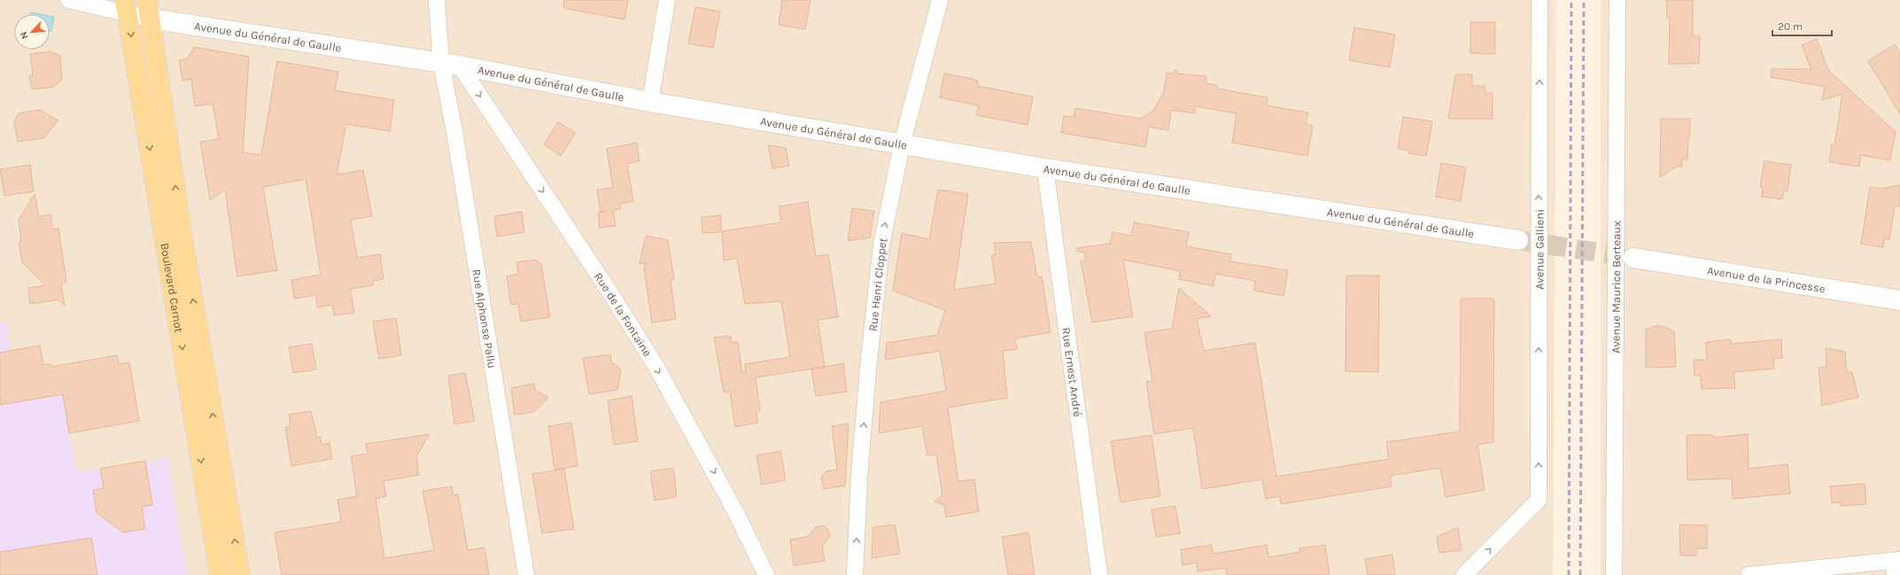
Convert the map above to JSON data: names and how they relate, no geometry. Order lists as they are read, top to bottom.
{
  "streets": {
    "main road": ["Boulevard Carnot"],
    "street": [
      "Avenue du Général de Gaulle",
      "Avenue Gallieni",
      "Avenue de la Princesse",
      "Rue Henri Cloppet",
      "Avenue Maurice Berteaux",
      "Rue de la Fontaine",
      "Rue Alphonse Pallu",
      "Rue Ernest André"
    ]
  },
  "crossings": [
    ["Avenue du Général de Gaulle", "Rue Henri Cloppet"],
    ["Avenue du Général de Gaulle", "Boulevard Carnot"],
    ["Avenue du Général de Gaulle", "Rue de la Fontaine"],
    ["Avenue du Général de Gaulle", "Rue Alphonse Pallu"],
    ["Avenue du Général de Gaulle", "Rue Ernest André"]
  ],
  "one_way": ["Avenue Gallieni", "Rue Henri Cloppet", "Rue de la Fontaine"],
  "scale_bar": "20 m",
  "north": "bottom left"
}
